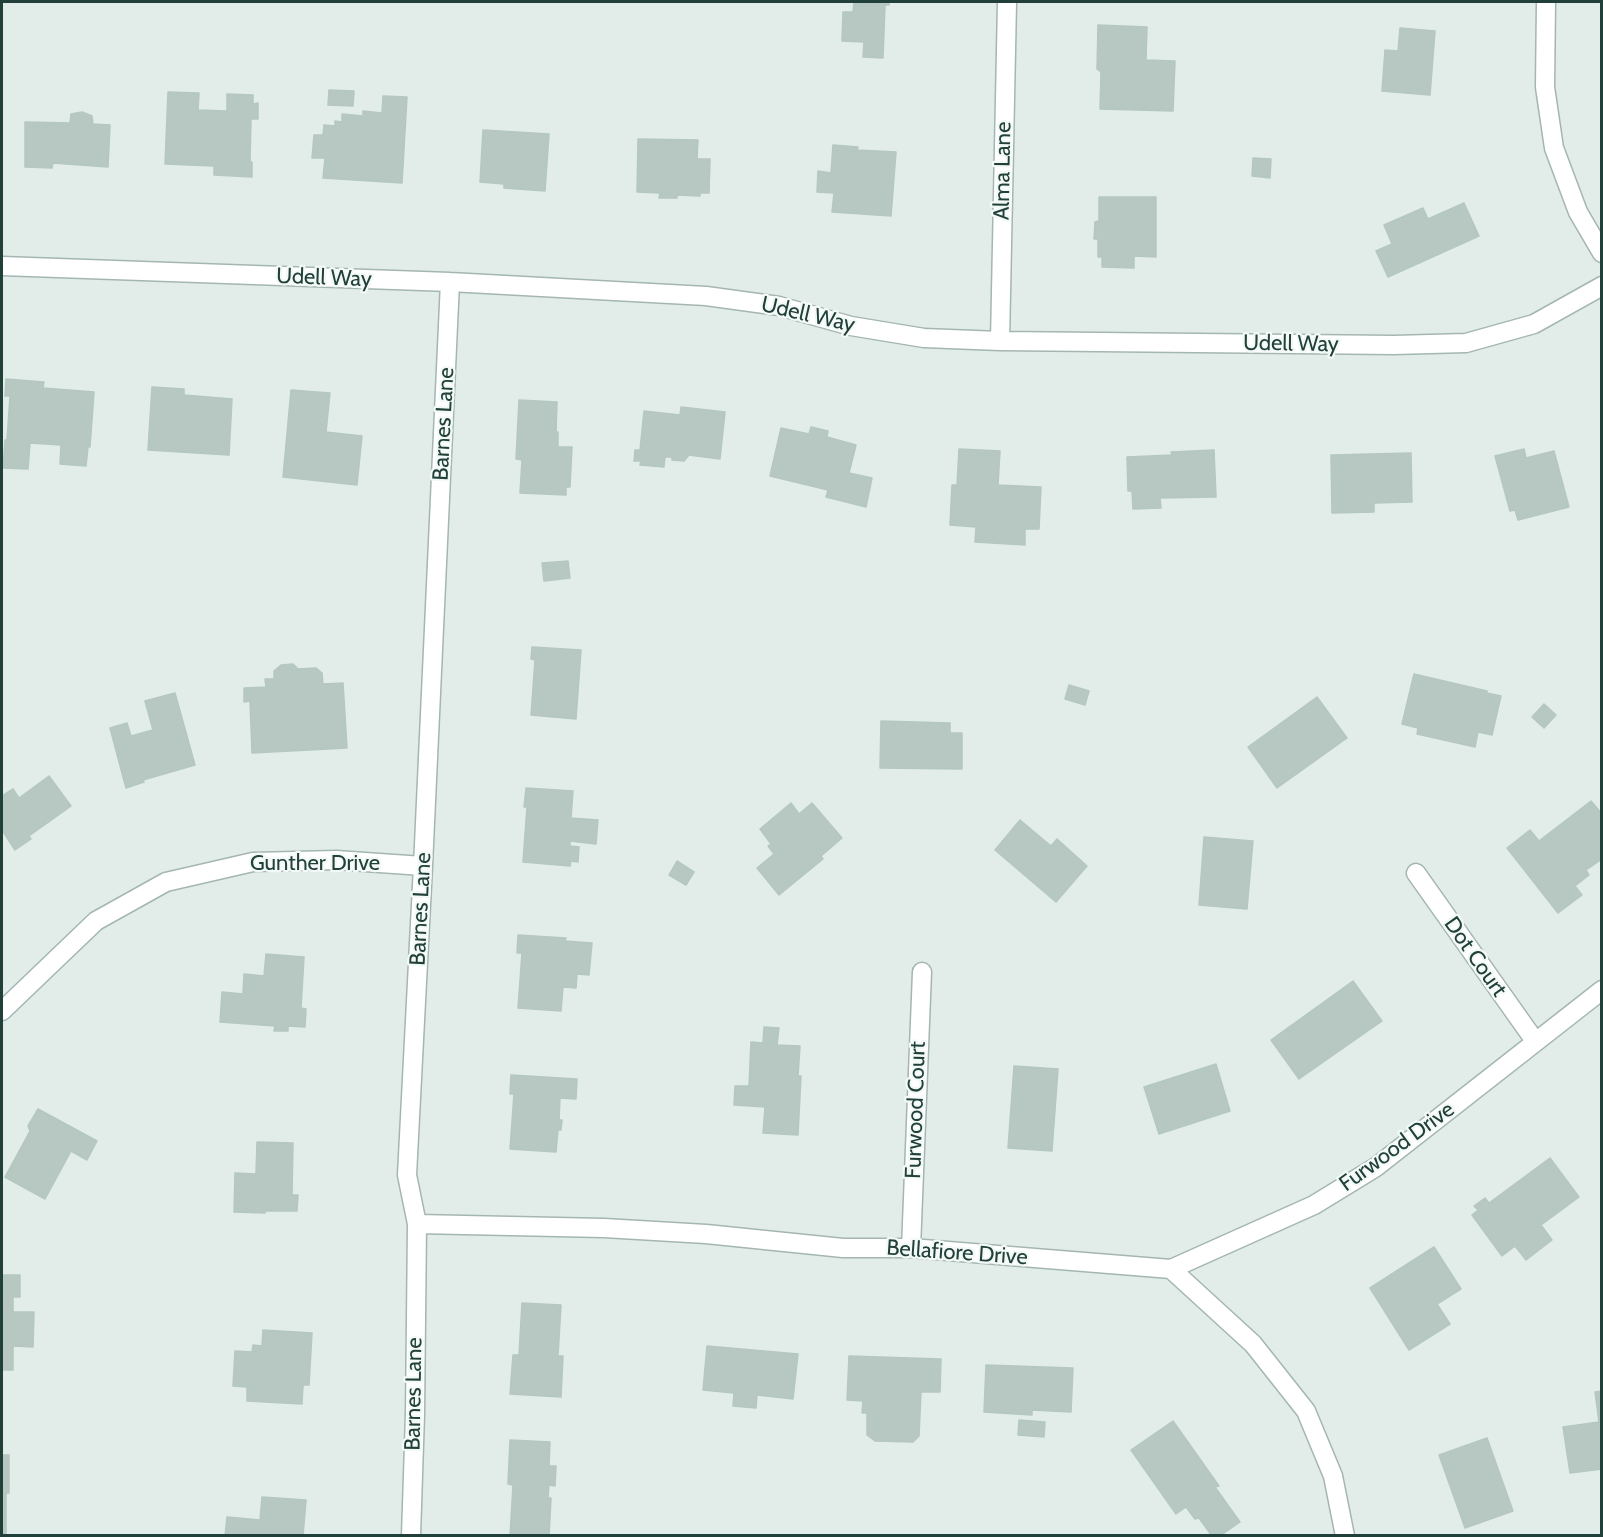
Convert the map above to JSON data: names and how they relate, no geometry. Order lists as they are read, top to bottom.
{
  "streets": {
    "street": [
      "Alma Lane",
      "Udell Way",
      "Barnes Lane",
      "Gunther Drive",
      "Dot Court",
      "Furwood Court",
      "Furwood Drive",
      "Bellafiore Drive"
    ]
  },
  "crossings": [
    ["Alma Lane", "Udell Way"],
    ["Udell Way", "Barnes Lane"],
    ["Barnes Lane", "Gunther Drive"],
    ["Barnes Lane", "Bellafiore Drive"],
    ["Dot Court", "Furwood Drive"],
    ["Furwood Court", "Bellafiore Drive"],
    ["Furwood Drive", "Bellafiore Drive"]
  ]
}
